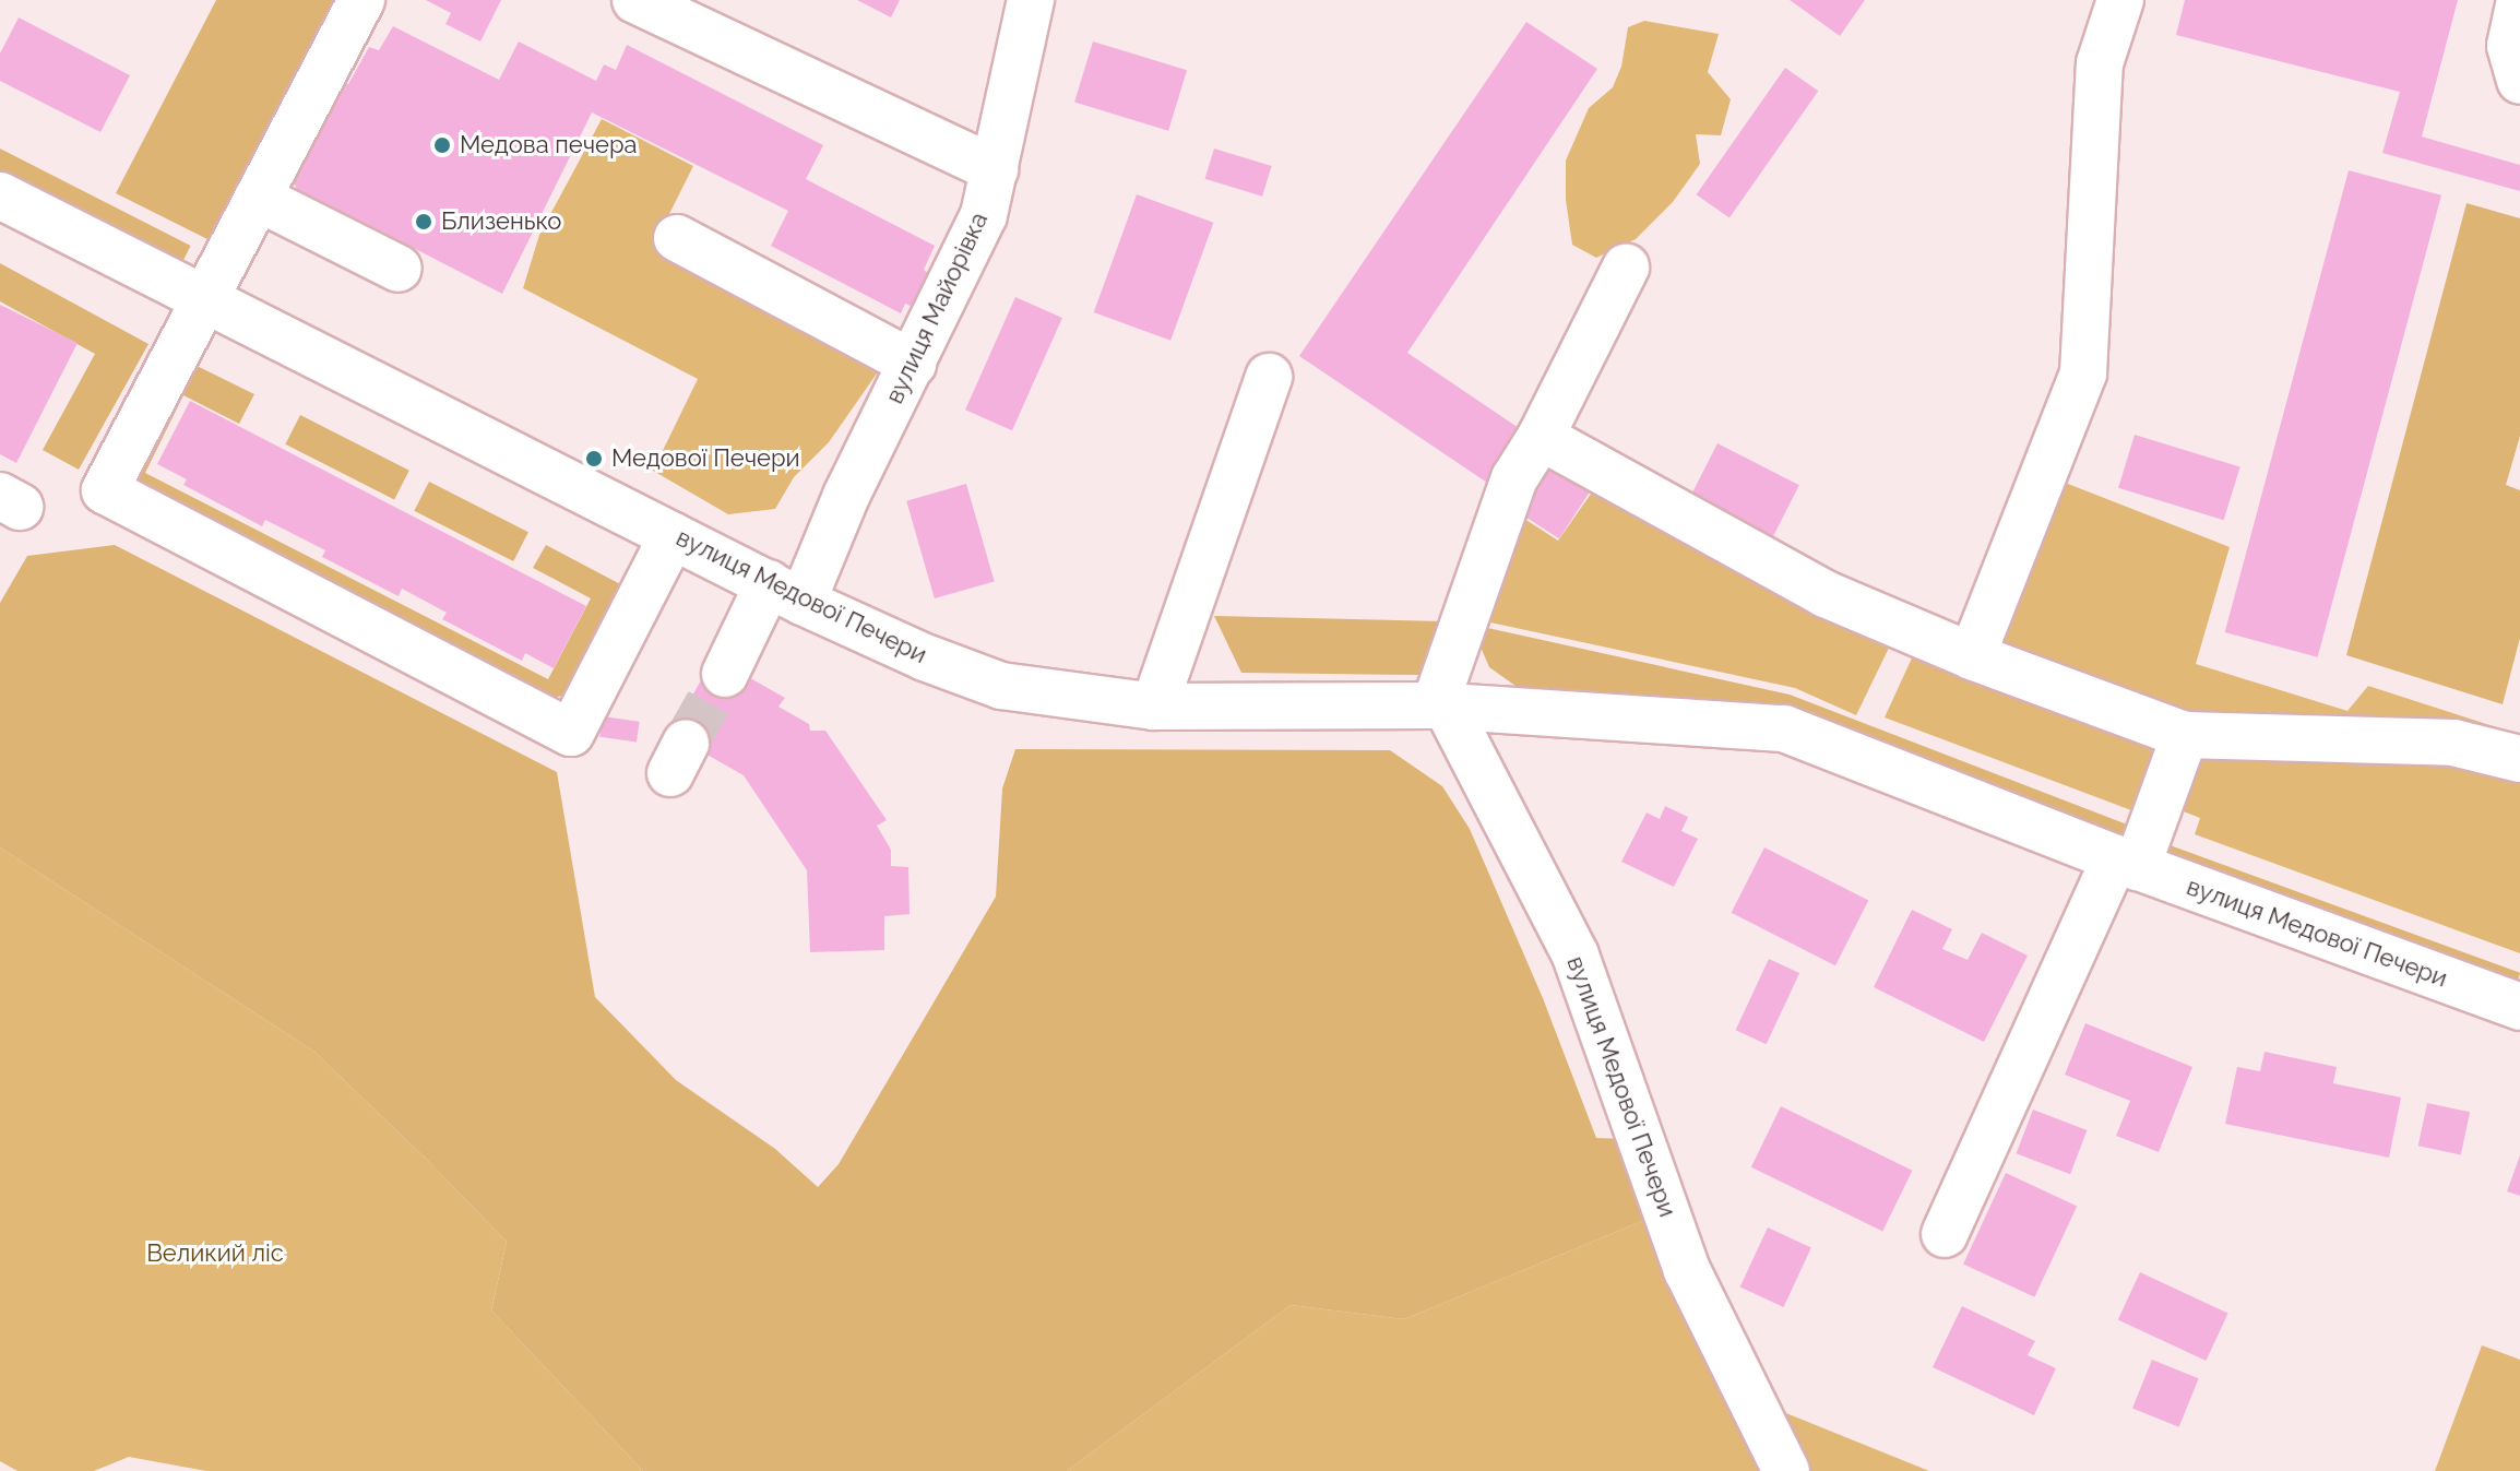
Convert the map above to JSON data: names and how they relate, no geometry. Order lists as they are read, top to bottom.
{
  "streets": {
    "street": ["вулиця Майорівка", "вулиця Медової Печери"]
  },
  "crossings": [
    ["вулиця Майорівка", "вулиця Медової Печери"]
  ],
  "parks": ["Великий ліс"],
  "places": ["Медова печера", "Близенько", "Медової Печери"]
}
